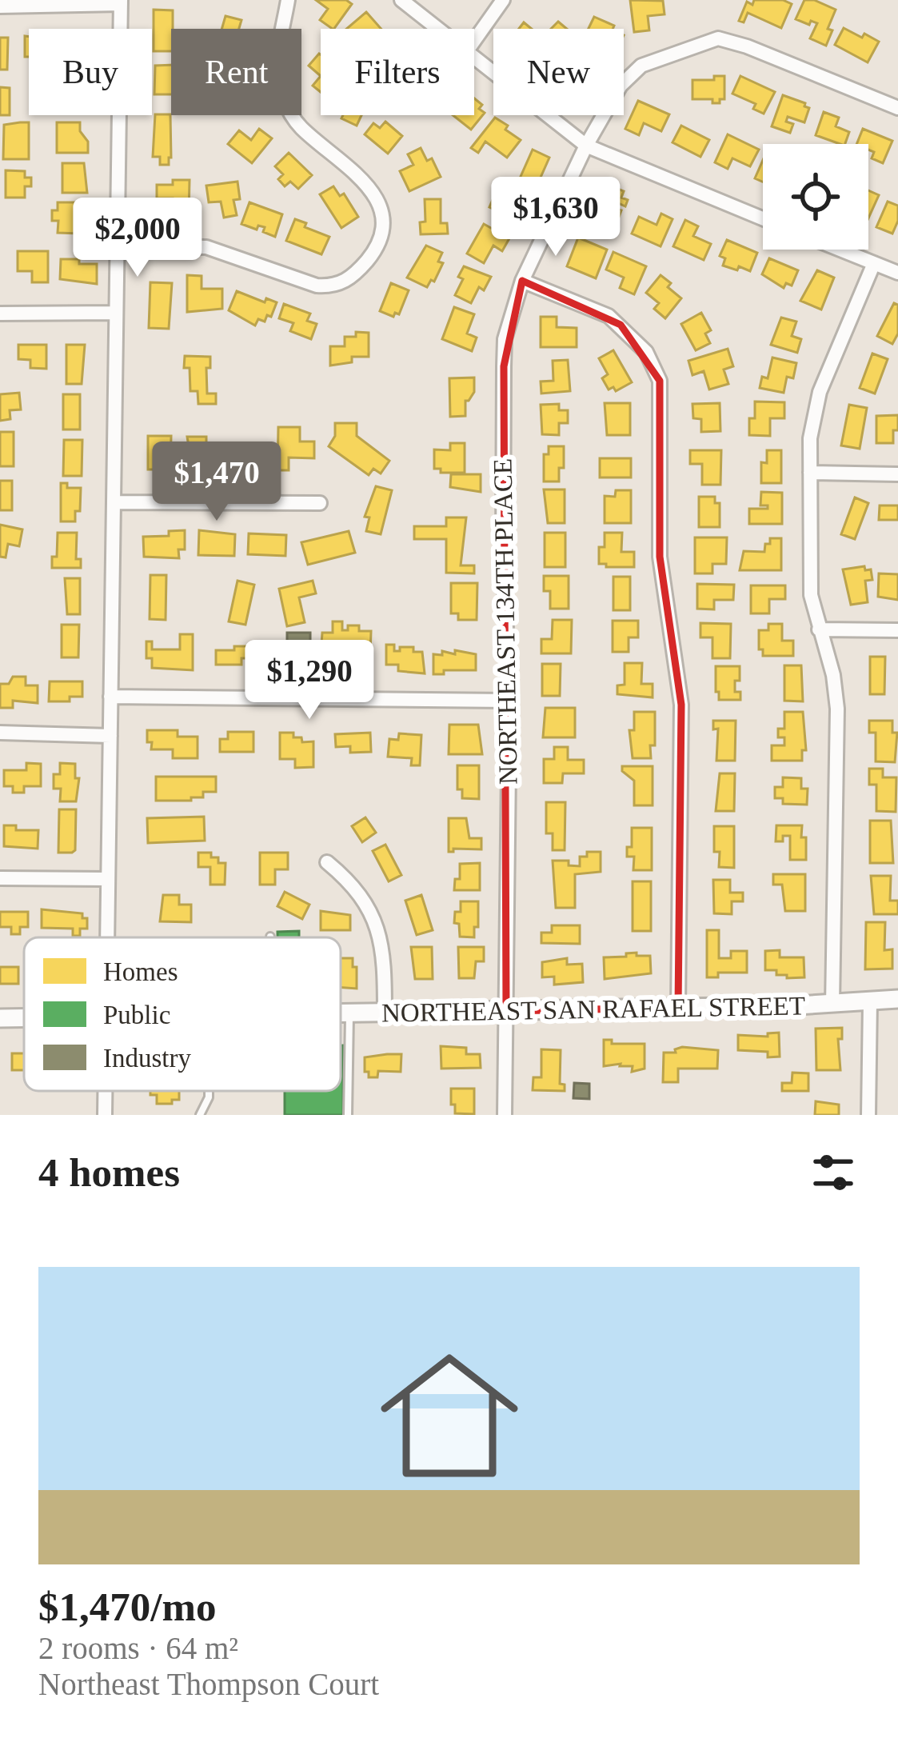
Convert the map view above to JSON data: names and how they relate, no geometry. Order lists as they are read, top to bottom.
{
  "streets": {
    "street": ["NORTHEAST 134TH PLACE", "NORTHEAST SAN RAFAEL STREET"]
  },
  "crossings": [
    ["NORTHEAST 134TH PLACE", "NORTHEAST SAN RAFAEL STREET"]
  ],
  "legend": ["Homes", "Public", "Industry"],
  "page": {
    "chip": [
      "Buy",
      "Rent",
      "Filters",
      "New"
    ],
    "price": [
      "$1,630",
      "$2,000",
      "$1,470",
      "$1,290"
    ],
    "heading": "4 homes",
    "list": [
      {
        "name": "$1,470/mo",
        "note": "2 rooms · 64 m² · Northeast Thompson Court"
      }
    ]
  }
}
